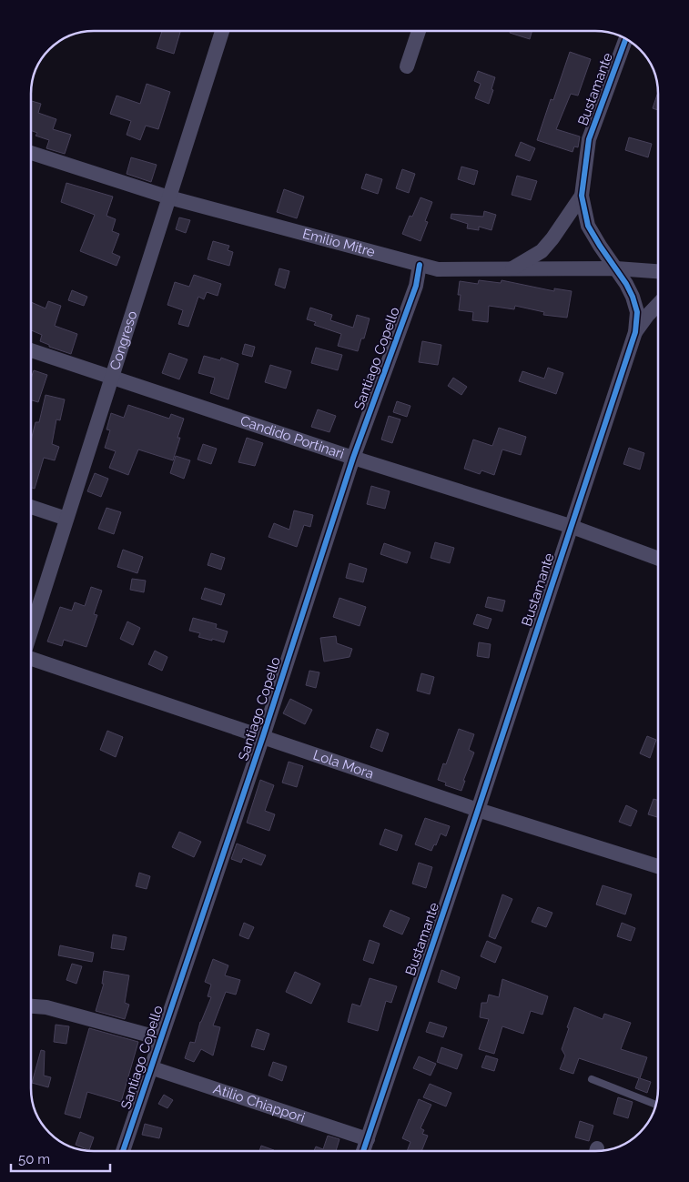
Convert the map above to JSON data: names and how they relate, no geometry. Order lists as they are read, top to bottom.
{
  "streets": {
    "street": [
      "Bustamante",
      "Emilio Mitre",
      "Congreso",
      "Santiago Copello",
      "Candido Portinari",
      "Lola Mora",
      "Atilio Chiappori"
    ]
  },
  "crossings": [
    ["Bustamante", "Emilio Mitre"],
    ["Bustamante", "Candido Portinari"],
    ["Bustamante", "Lola Mora"],
    ["Bustamante", "Atilio Chiappori"],
    ["Emilio Mitre", "Congreso"],
    ["Emilio Mitre", "Santiago Copello"],
    ["Congreso", "Candido Portinari"],
    ["Santiago Copello", "Candido Portinari"],
    ["Santiago Copello", "Lola Mora"],
    ["Santiago Copello", "Atilio Chiappori"]
  ],
  "scale_bar": "50 m"
}
